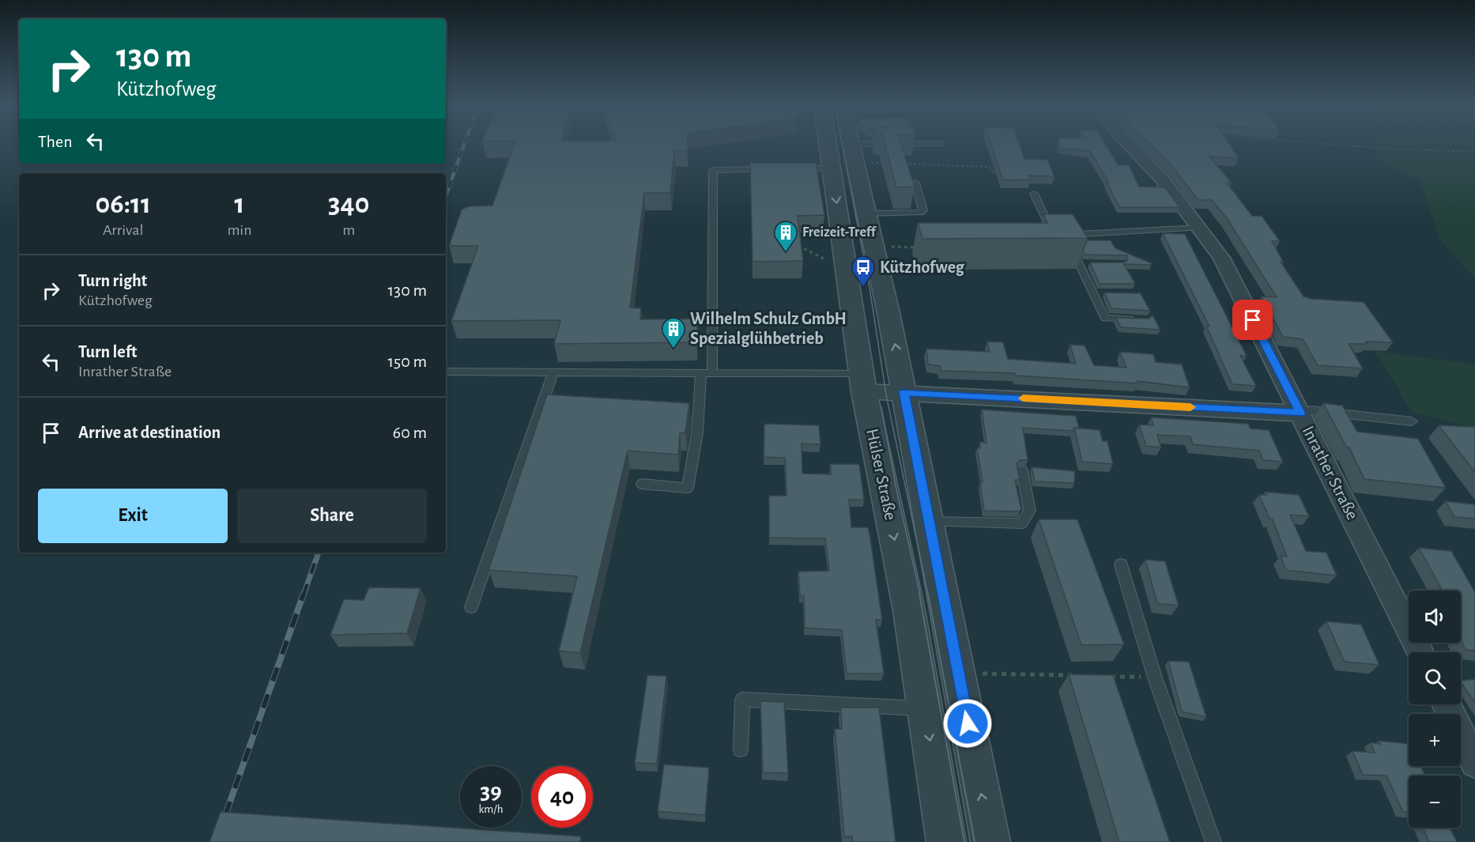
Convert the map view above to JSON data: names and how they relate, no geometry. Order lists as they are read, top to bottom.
{
  "streets": {
    "street": ["Inrather Straße", "Hülser Straße"]
  },
  "places": {
    "building": ["Freizeit-Treff", "Wilhelm Schulz GmbH Spezialglühbetrieb"],
    "bus stop": ["Kützhofweg"]
  },
  "page": {
    "turn": ["130 m", "Kützhofweg"],
    "then": "Then",
    "eta": [
      "06:11",
      "Arrival",
      "1",
      "min",
      "340",
      "m"
    ],
    "list": [
      {
        "name": "Turn right",
        "note": "Kützhofweg",
        "value": "130 m"
      },
      {
        "name": "Turn left",
        "note": "Inrather Straße",
        "value": "150 m"
      },
      {
        "name": "Arrive at destination",
        "value": "60 m"
      }
    ],
    "buttons": ["Exit", "Share"],
    "map_buttons": ["+", "−"],
    "speed": "39 km/h",
    "limit": "40"
  }
}
